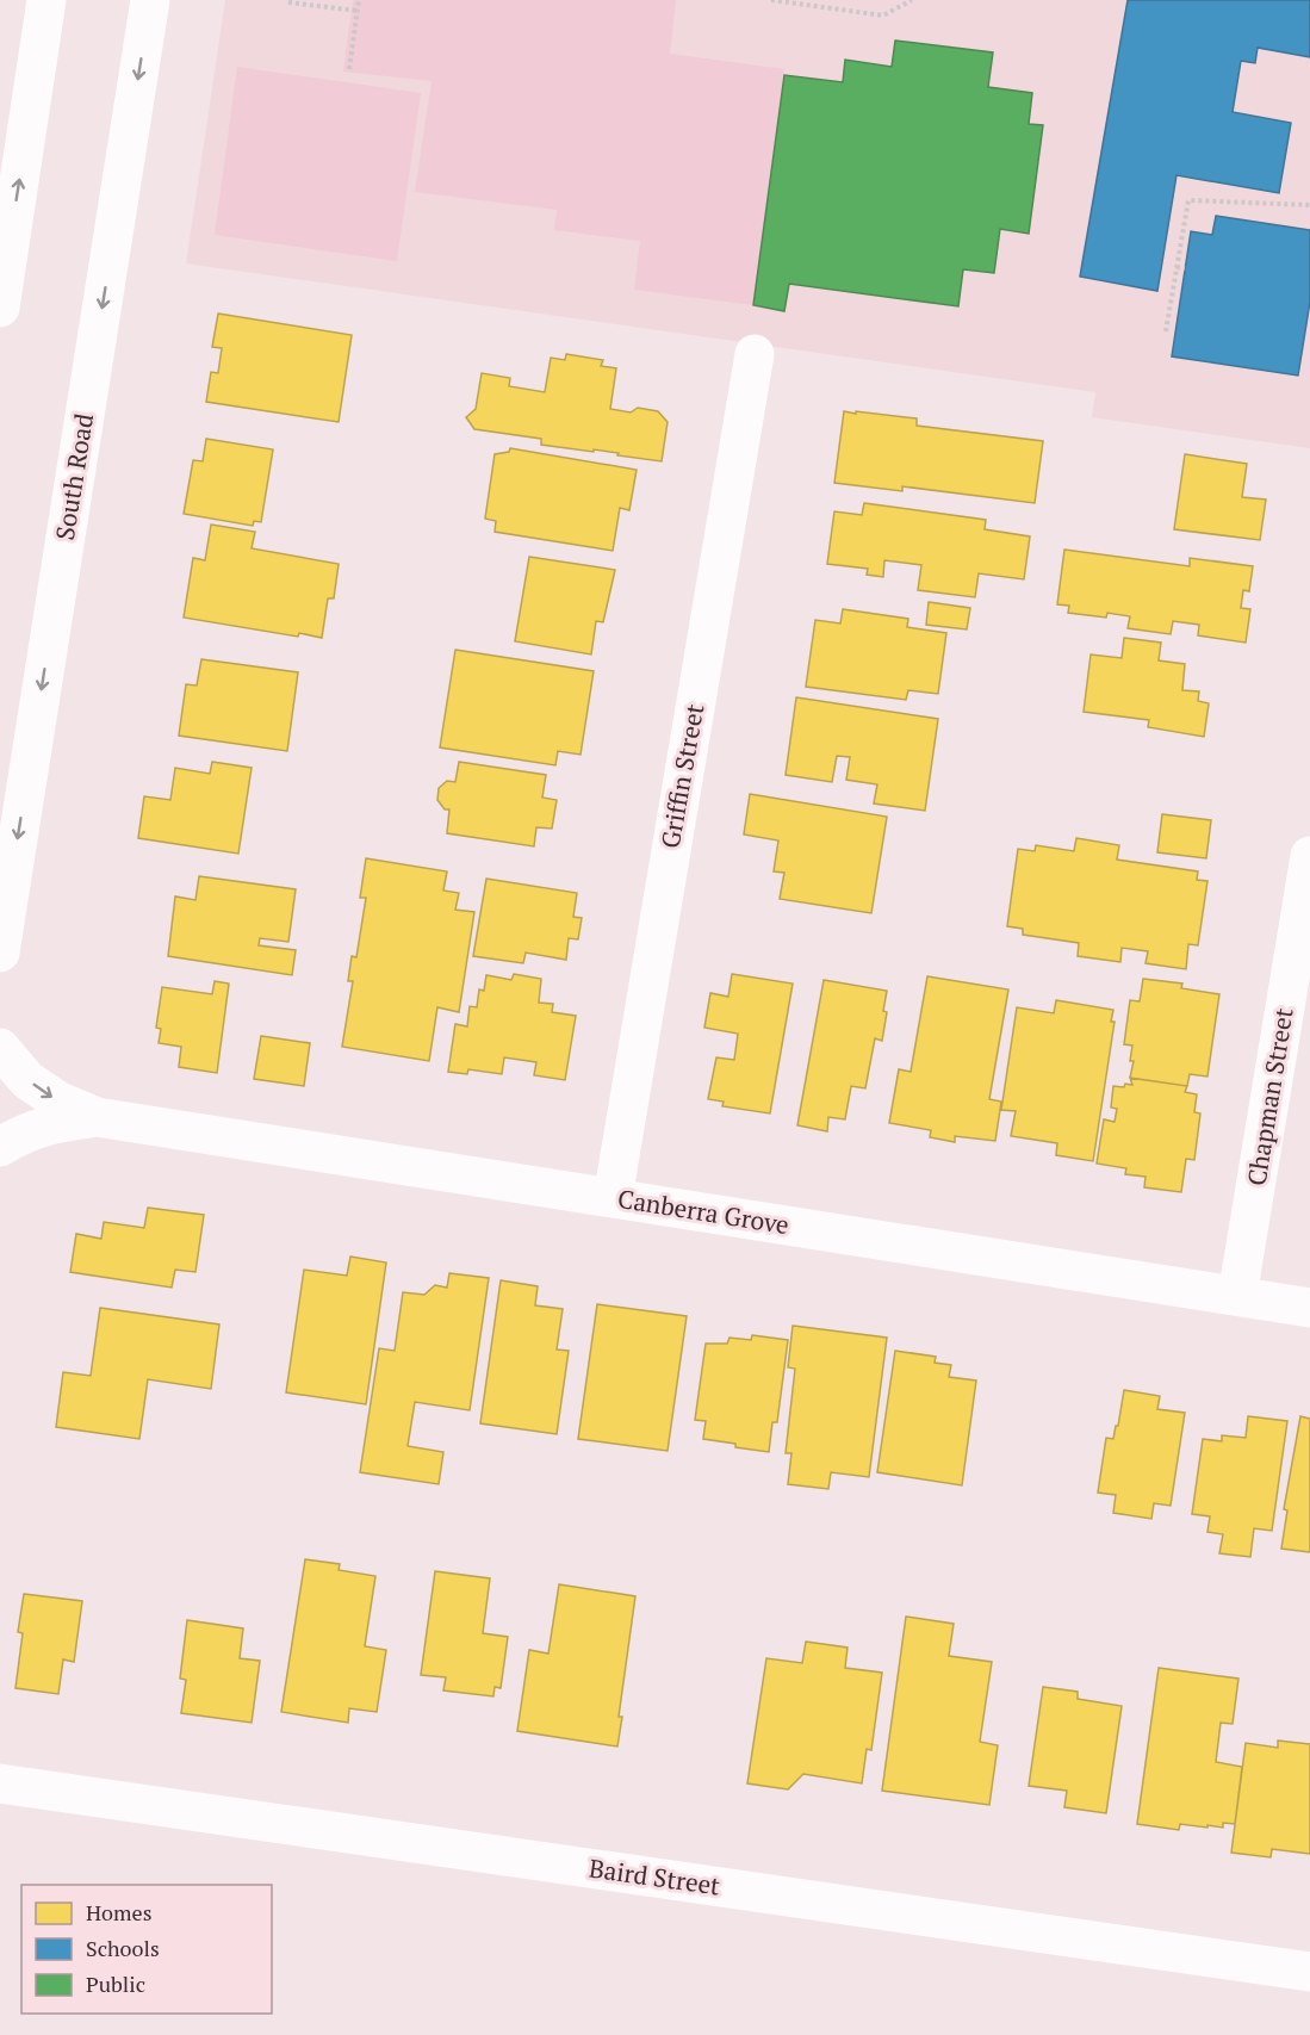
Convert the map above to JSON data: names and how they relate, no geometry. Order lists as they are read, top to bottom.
{
  "streets": {
    "street": [
      "South Road",
      "Griffin Street",
      "Chapman Street",
      "Canberra Grove",
      "Baird Street"
    ]
  },
  "crossings": [
    ["Griffin Street", "Canberra Grove"],
    ["Chapman Street", "Canberra Grove"]
  ],
  "legend": ["Homes", "Schools", "Public"]
}
